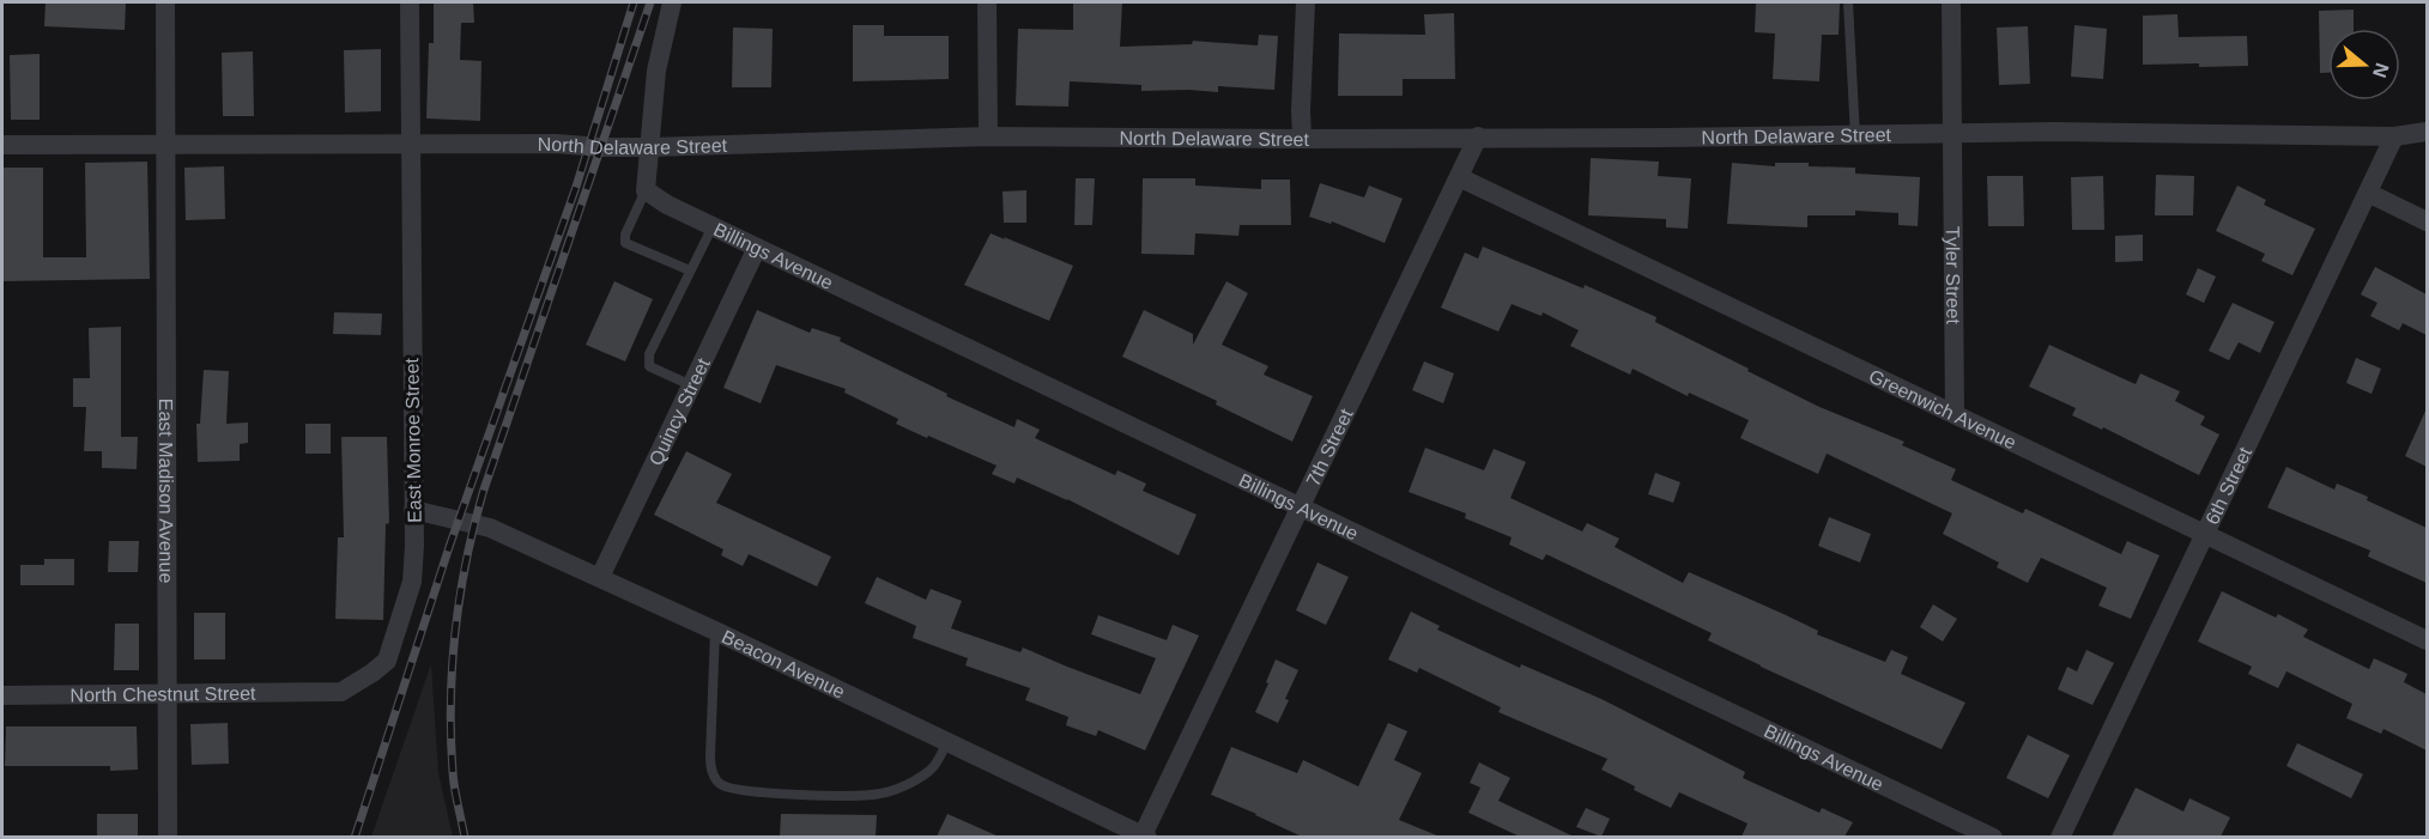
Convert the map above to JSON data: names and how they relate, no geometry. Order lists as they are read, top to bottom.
{
  "streets": {
    "street": [
      "North Delaware Street",
      "Billings Avenue",
      "Tyler Street",
      "Greenwich Avenue",
      "Quincy Street",
      "East Monroe Street",
      "7th Street",
      "6th Street",
      "East Madison Avenue",
      "Beacon Avenue",
      "North Chestnut Street"
    ]
  },
  "crossings": [
    ["North Delaware Street", "Tyler Street"],
    ["North Delaware Street", "East Monroe Street"],
    ["North Delaware Street", "7th Street"],
    ["North Delaware Street", "6th Street"],
    ["North Delaware Street", "East Madison Avenue"],
    ["Billings Avenue", "Quincy Street"],
    ["Billings Avenue", "7th Street"],
    ["Tyler Street", "Greenwich Avenue"],
    ["Greenwich Avenue", "7th Street"],
    ["Greenwich Avenue", "6th Street"],
    ["Quincy Street", "Beacon Avenue"],
    ["East Monroe Street", "Beacon Avenue"],
    ["East Monroe Street", "North Chestnut Street"],
    ["7th Street", "Beacon Avenue"],
    ["East Madison Avenue", "North Chestnut Street"]
  ],
  "north": "right"
}
